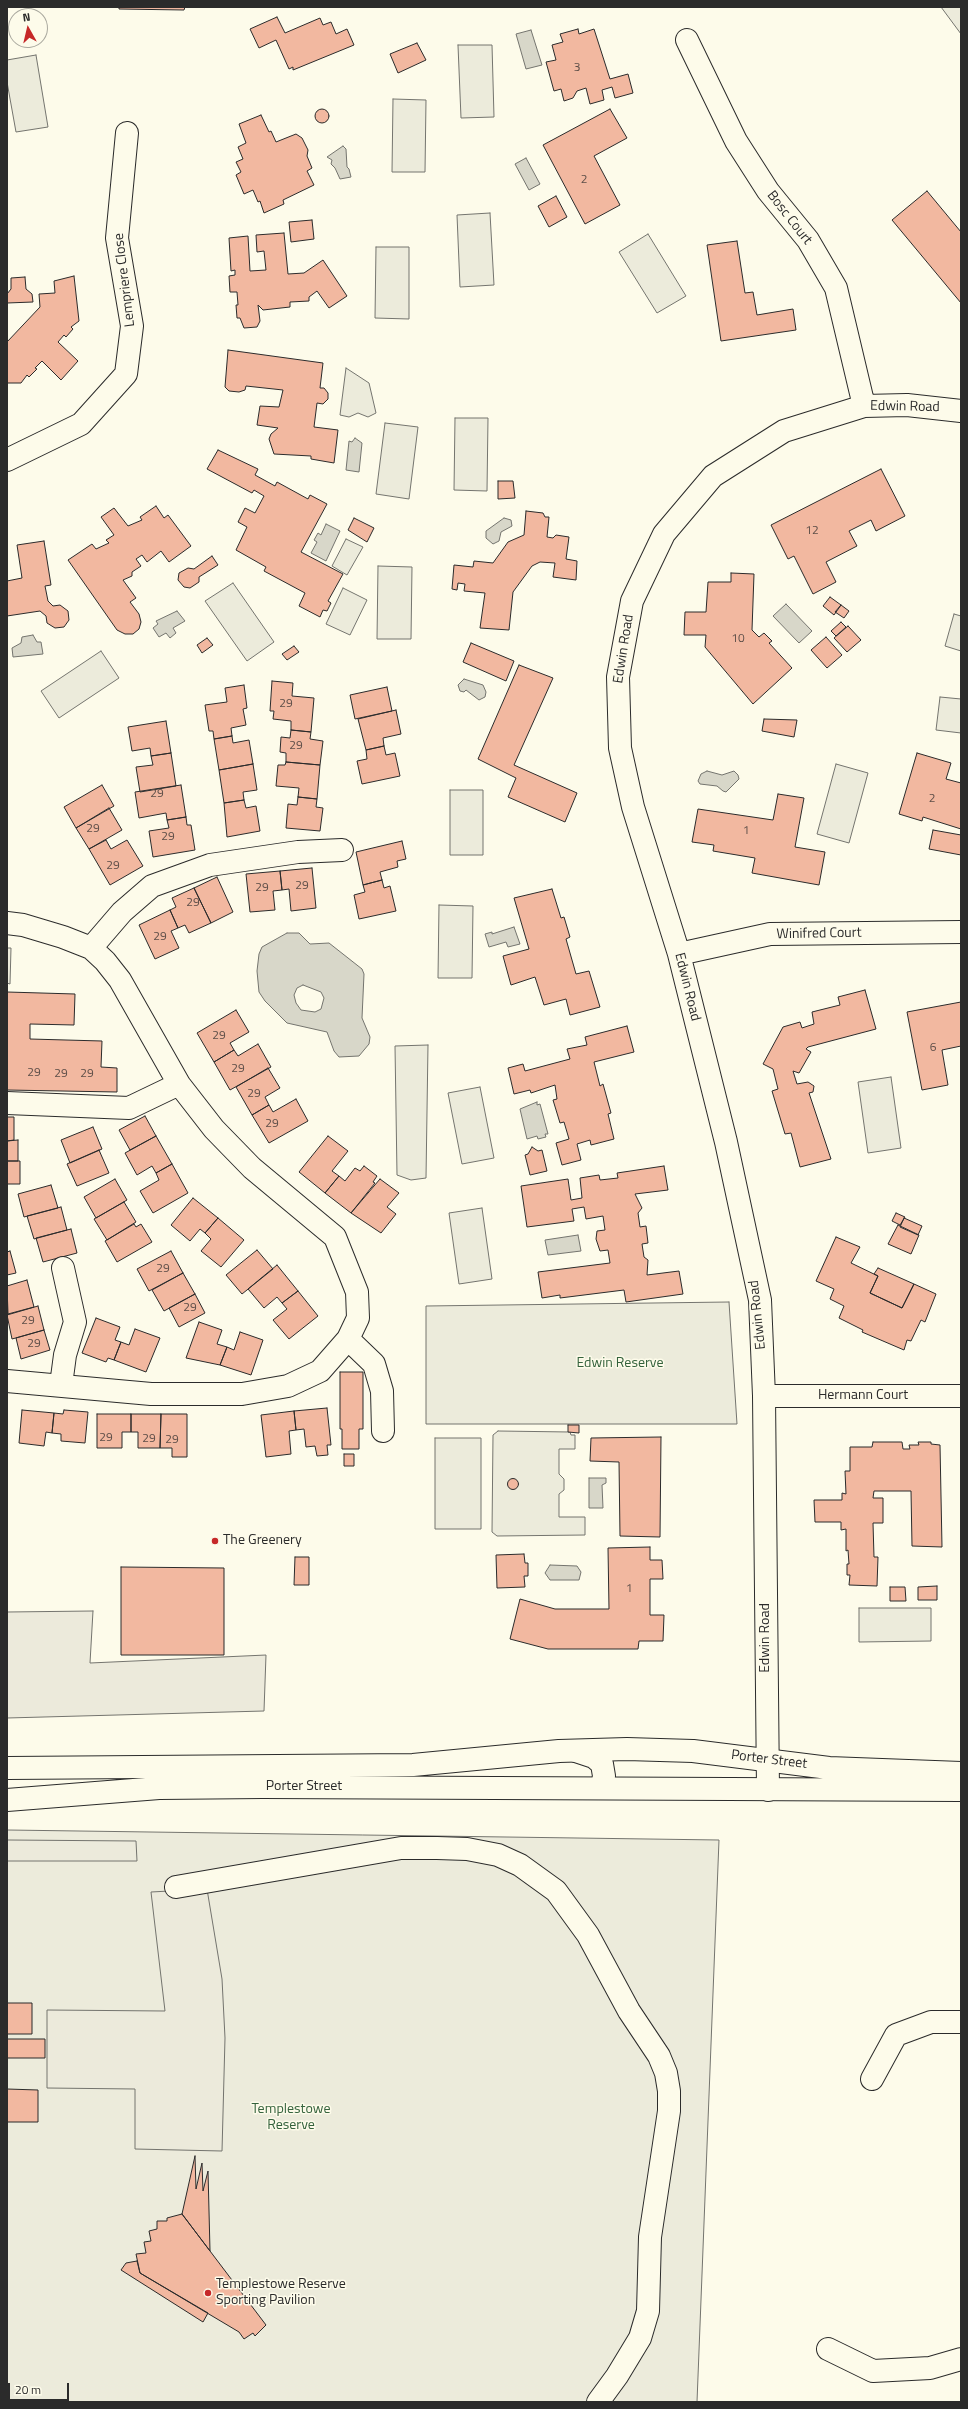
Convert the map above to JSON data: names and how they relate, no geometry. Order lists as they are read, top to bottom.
{
  "streets": {
    "street": [
      "Bosc Court",
      "Lempriere Close",
      "Edwin Road",
      "Winifred Court",
      "Hermann Court",
      "Porter Street"
    ]
  },
  "crossings": [
    ["Bosc Court", "Edwin Road"],
    ["Edwin Road", "Winifred Court"],
    ["Edwin Road", "Hermann Court"],
    ["Edwin Road", "Porter Street"]
  ],
  "parks": ["Edwin Reserve", "Templestowe Reserve"],
  "places": ["The Greenery", "Templestowe Reserve Sporting Pavilion"],
  "house_numbers": [
    "3",
    "2",
    "12",
    "10",
    "29",
    "29",
    "29",
    "2",
    "29",
    "1",
    "29",
    "29",
    "29",
    "29",
    "29",
    "29",
    "29",
    "6",
    "29",
    "29",
    "29",
    "29",
    "29",
    "29",
    "29",
    "29",
    "29",
    "29",
    "29",
    "29",
    "29",
    "1"
  ],
  "scale_bar": "20 m",
  "north": "top"
}
